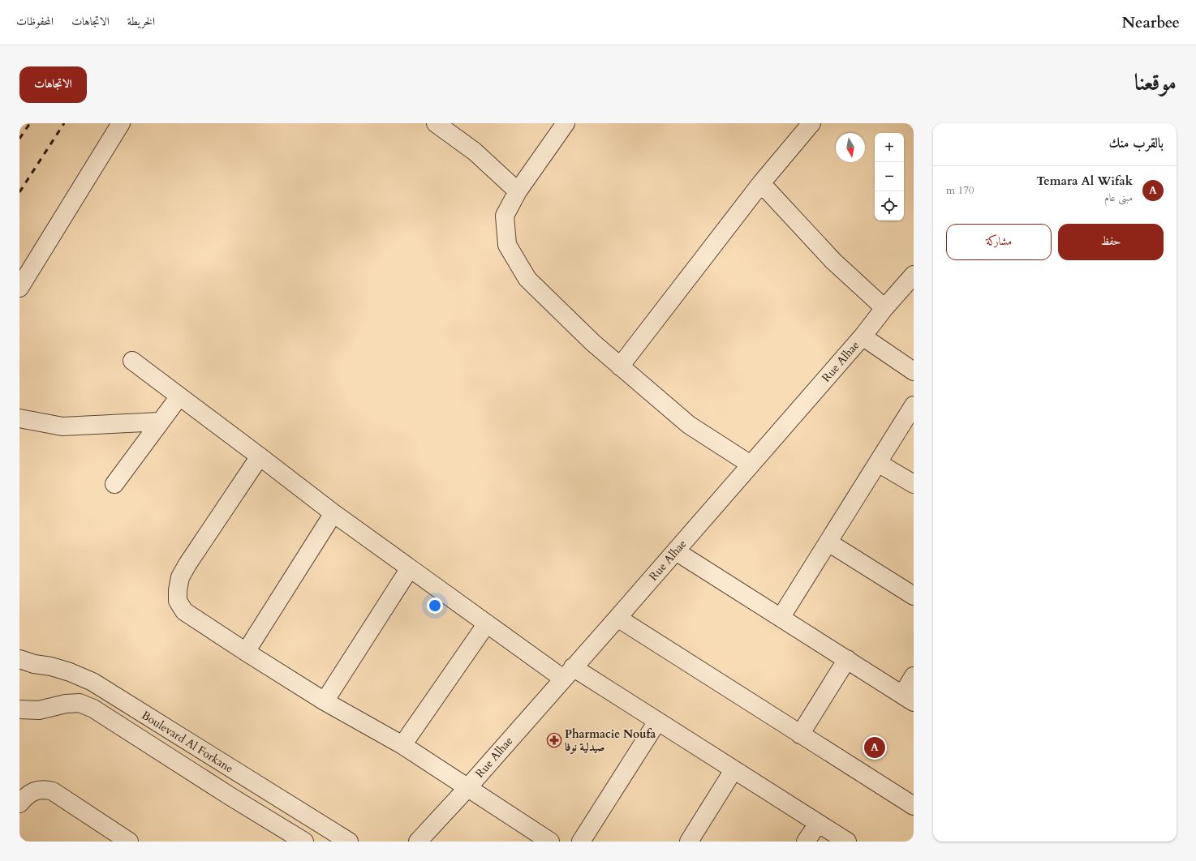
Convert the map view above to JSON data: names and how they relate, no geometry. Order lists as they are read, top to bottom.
{
  "streets": {
    "street": ["Rue Alhae", "Boulevard Al Forkane"]
  },
  "places": {
    "pharmacy": ["Pharmacie Noufa صيدلية نوفا"]
  },
  "north": "bottom",
  "page": {
    "header": "Nearbee",
    "nav": ["الخريطة", "الاتجاهات", "المحفوظات"],
    "title": "موقعنا",
    "buttons": [
      "الاتجاهات",
      ["حفظ", "مشاركة"]
    ],
    "heading": "بالقرب منك",
    "map_buttons": ["+", "−"],
    "list": [
      {
        "mark": "A",
        "name": "Temara Al Wifak",
        "note": "مبنى عام",
        "value": "170 m"
      }
    ],
    "pins": "A"
  }
}
